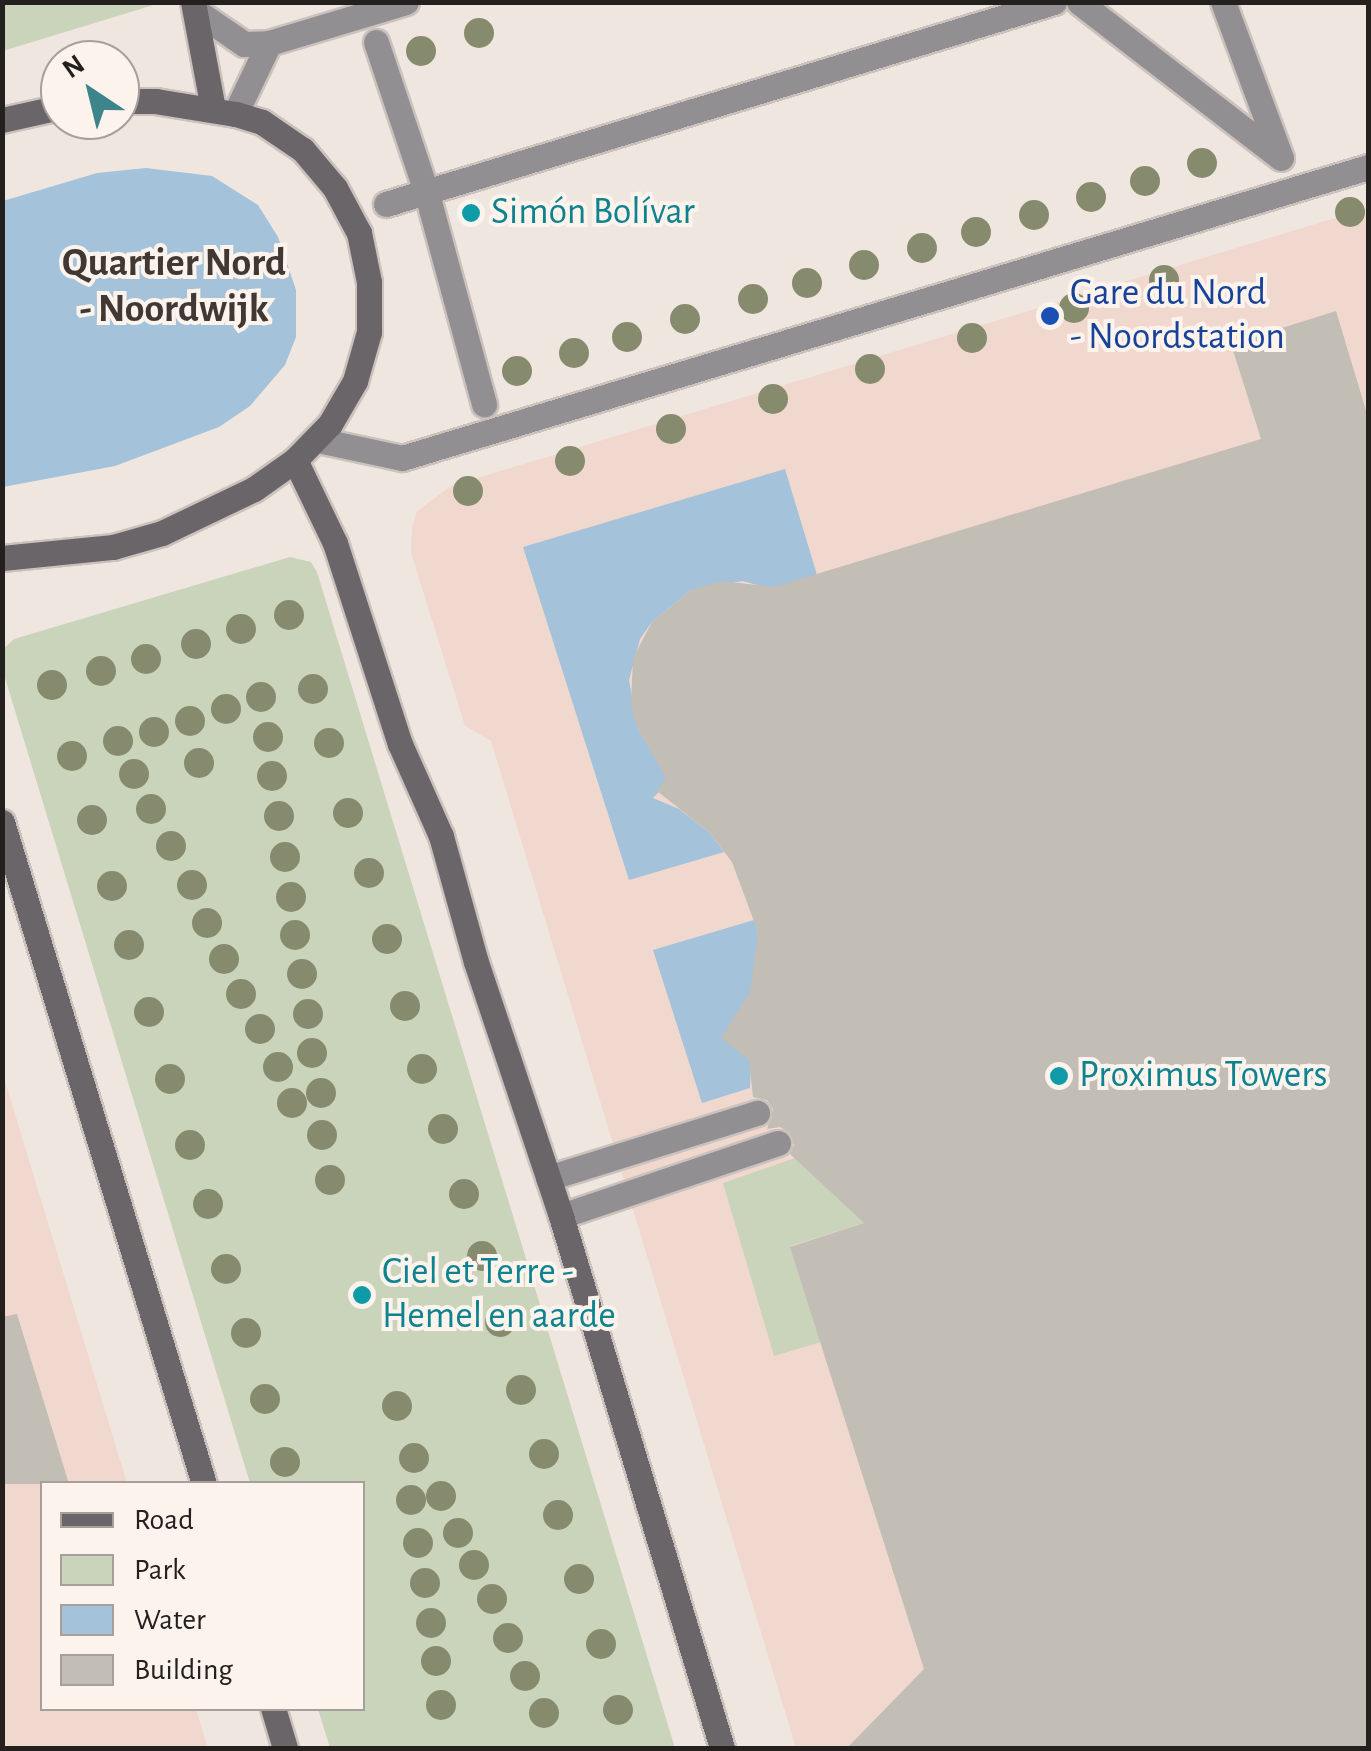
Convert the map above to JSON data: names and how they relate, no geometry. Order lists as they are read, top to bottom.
{
  "districts": ["Quartier Nord - Noordwijk"],
  "places": [
    "Simón Bolívar",
    "Gare du Nord - Noordstation",
    "Proximus Towers",
    "Ciel et Terre - Hemel en aarde"
  ],
  "legend": [
    "Road",
    "Park",
    "Water",
    "Building"
  ],
  "north": "top left"
}
